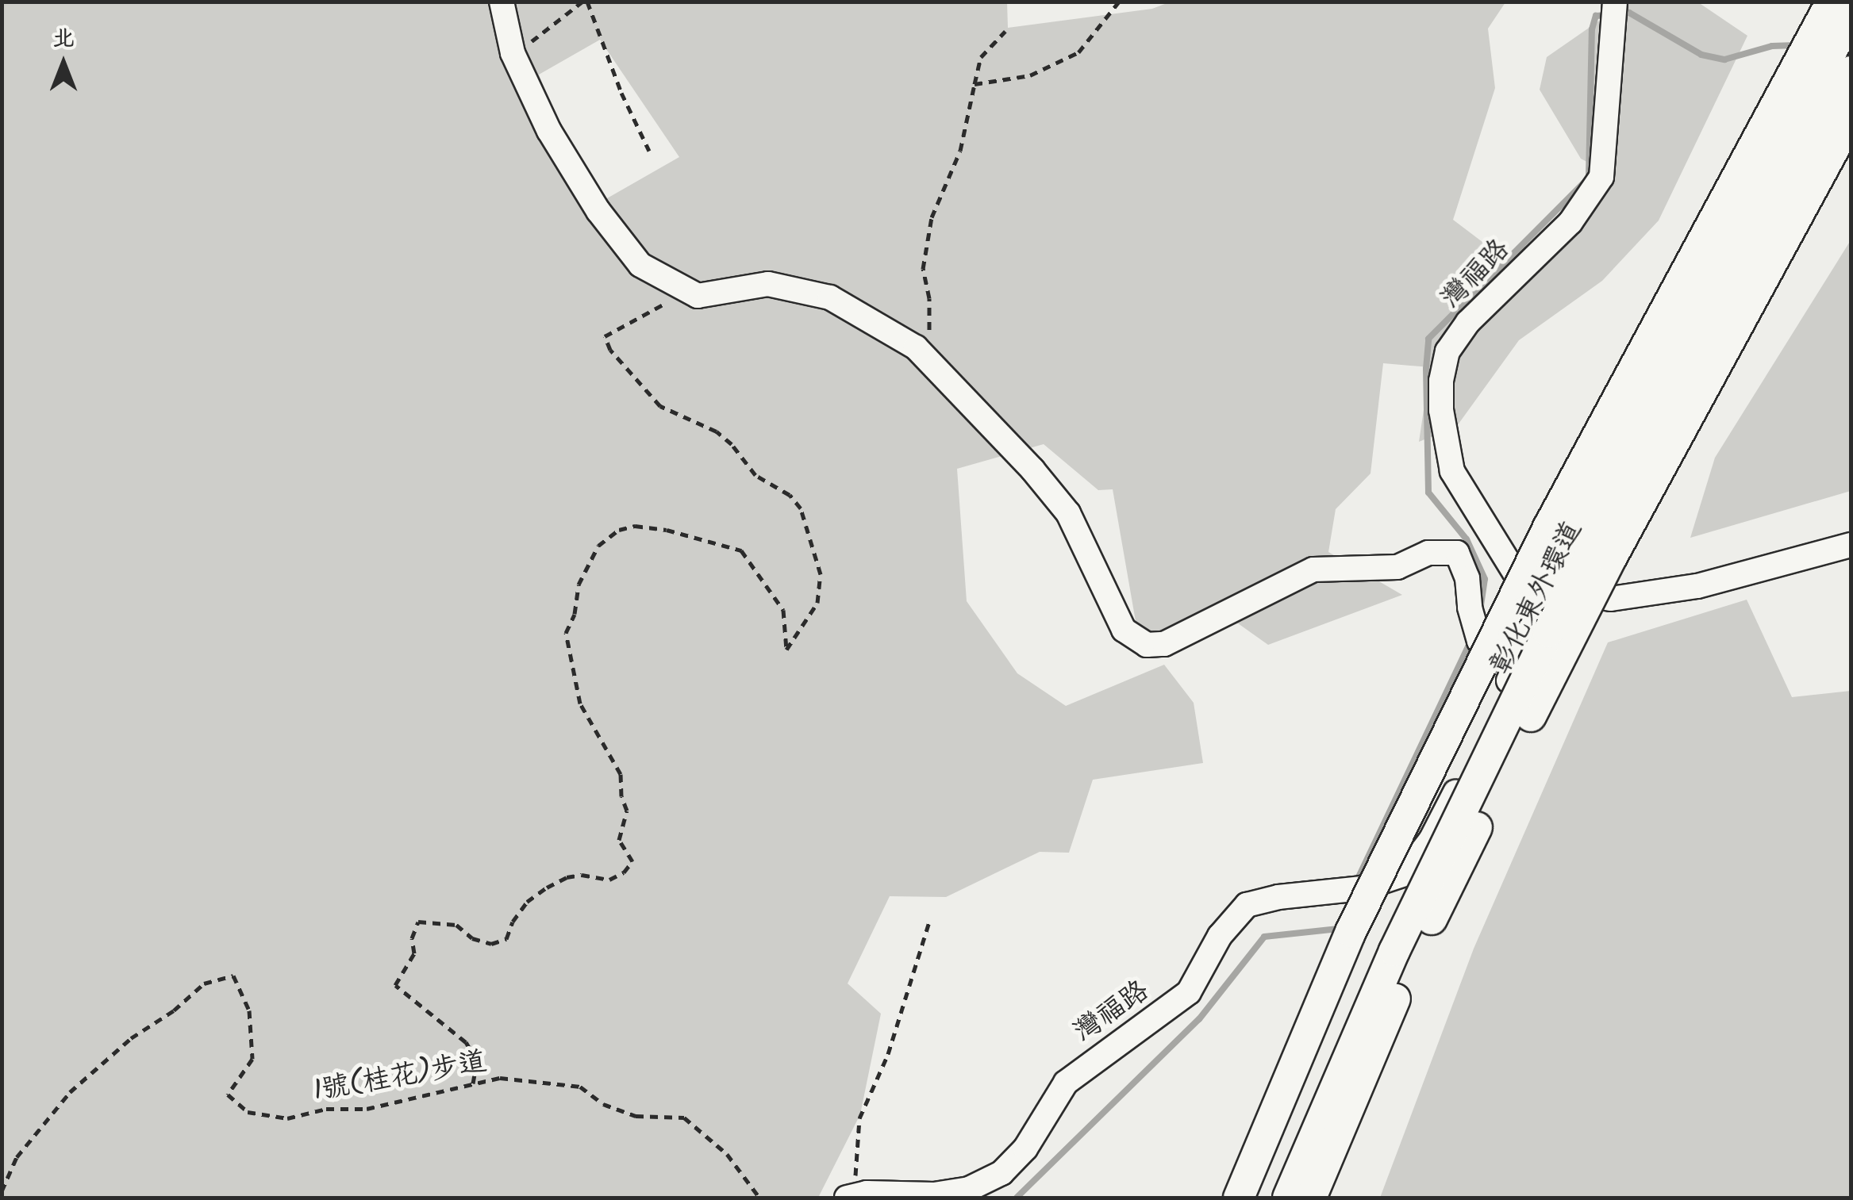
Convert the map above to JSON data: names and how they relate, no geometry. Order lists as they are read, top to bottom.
{
  "streets": {
    "main road": ["彰化東外環道"],
    "street": ["灣福路"],
    "path": ["1號(桂花)步道"]
  },
  "north": "top"
}
